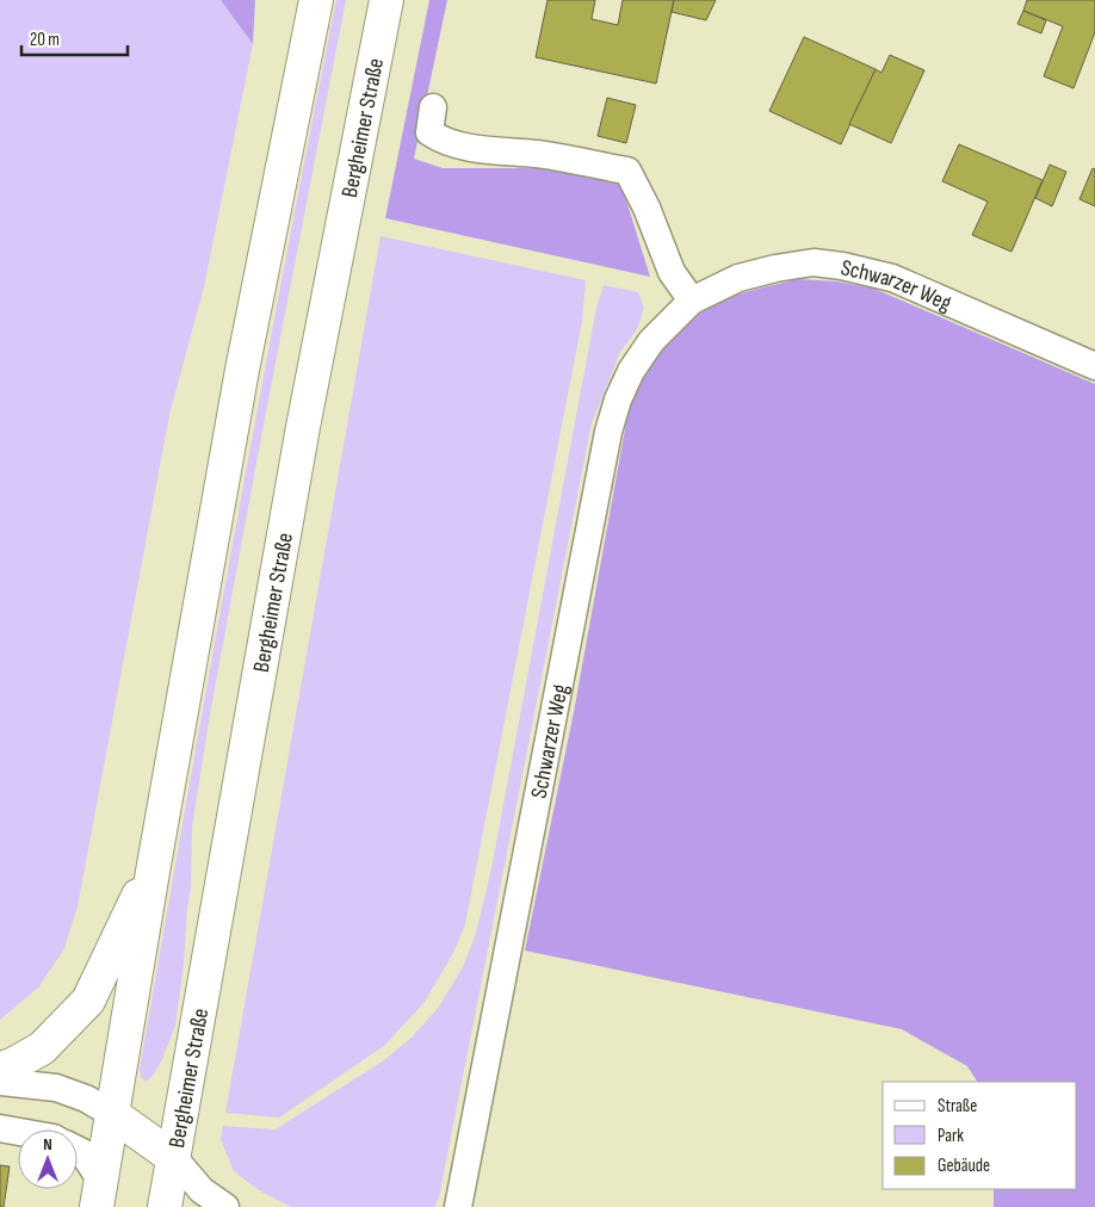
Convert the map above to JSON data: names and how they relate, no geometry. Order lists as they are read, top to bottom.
{
  "streets": {
    "main road": ["Bergheimer Straße"],
    "street": ["Schwarzer Weg"]
  },
  "legend": ["Straße", "Park", "Gebäude"],
  "scale_bar": "20 m",
  "north": "top"
}
